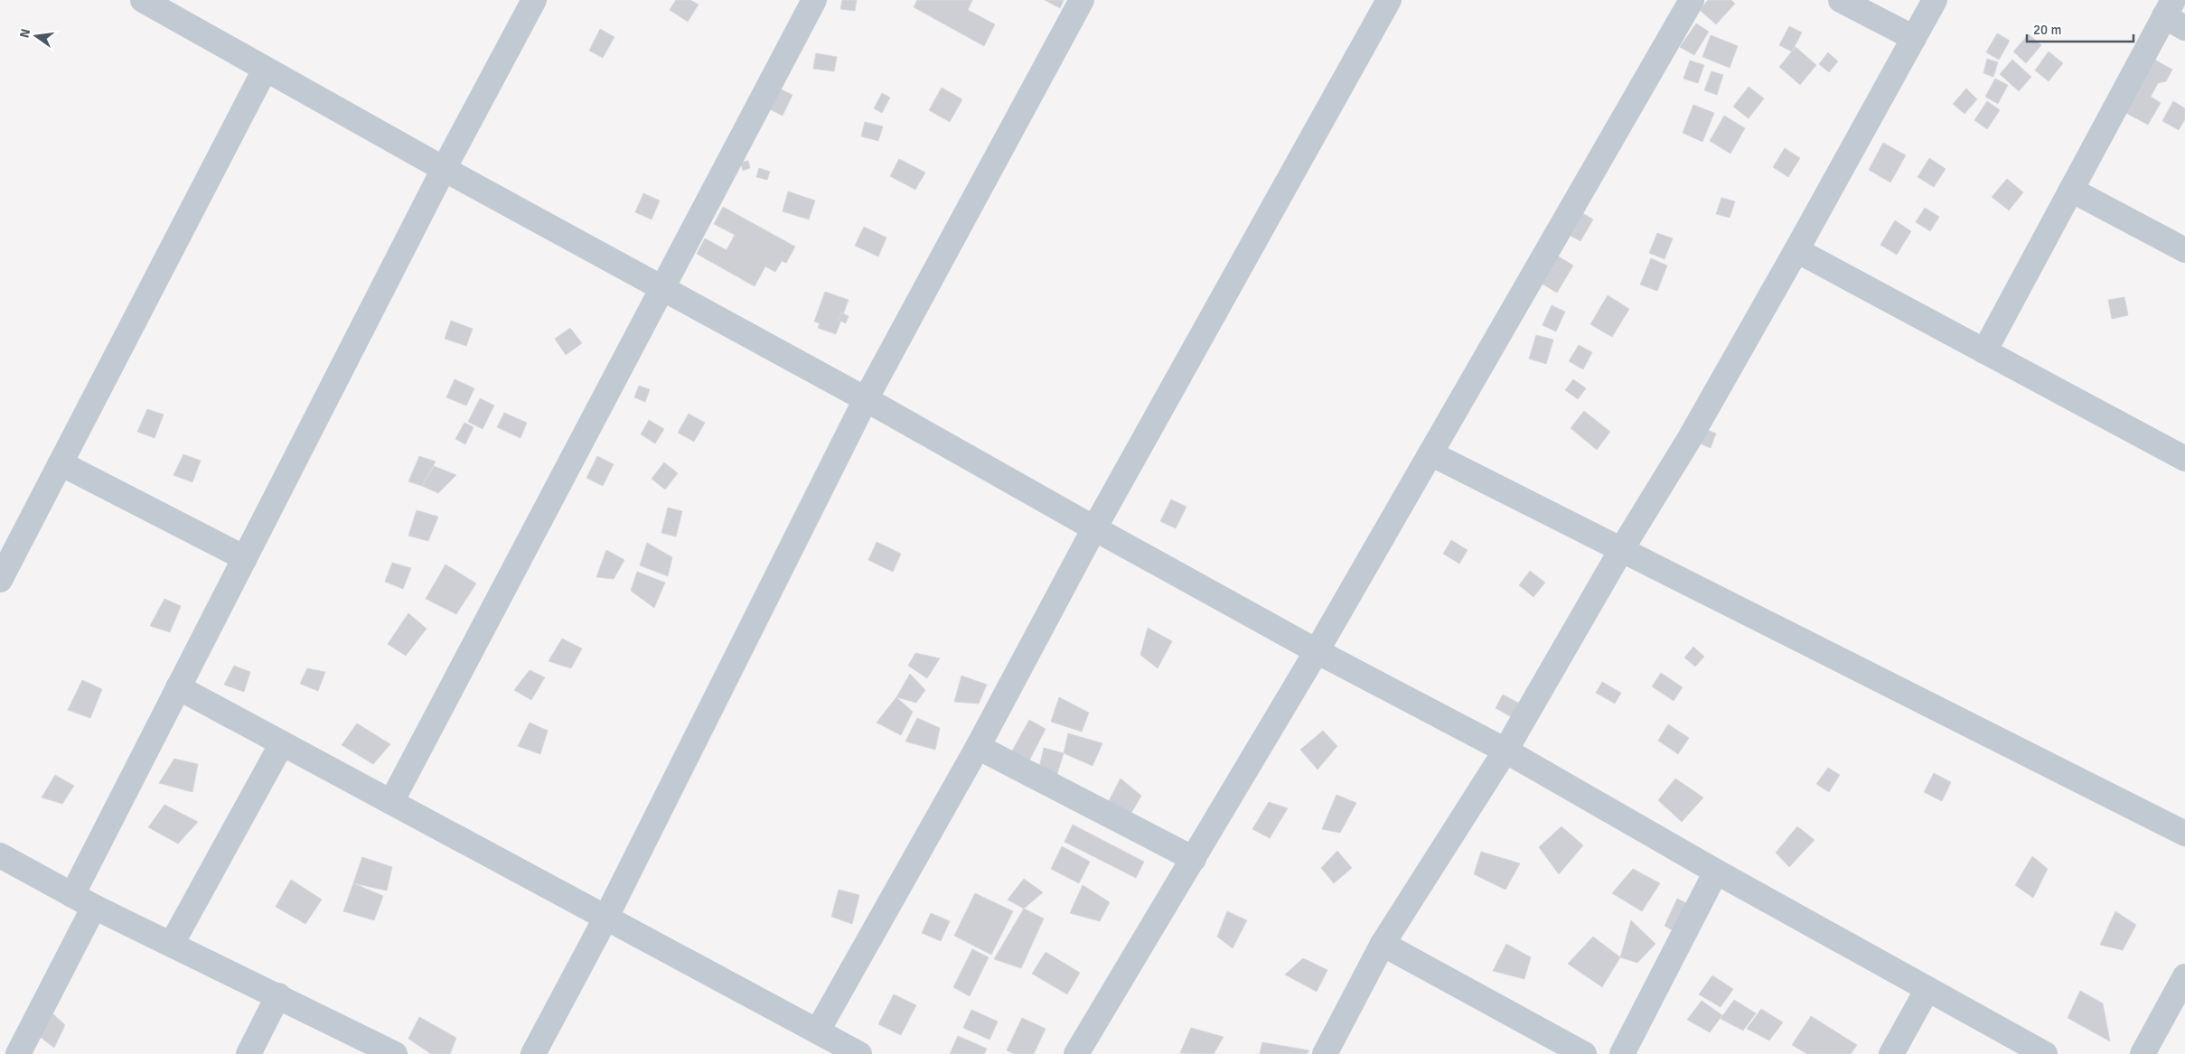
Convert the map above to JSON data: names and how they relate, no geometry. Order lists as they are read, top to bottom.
{
  "scale_bar": "20 m",
  "north": "left"
}
